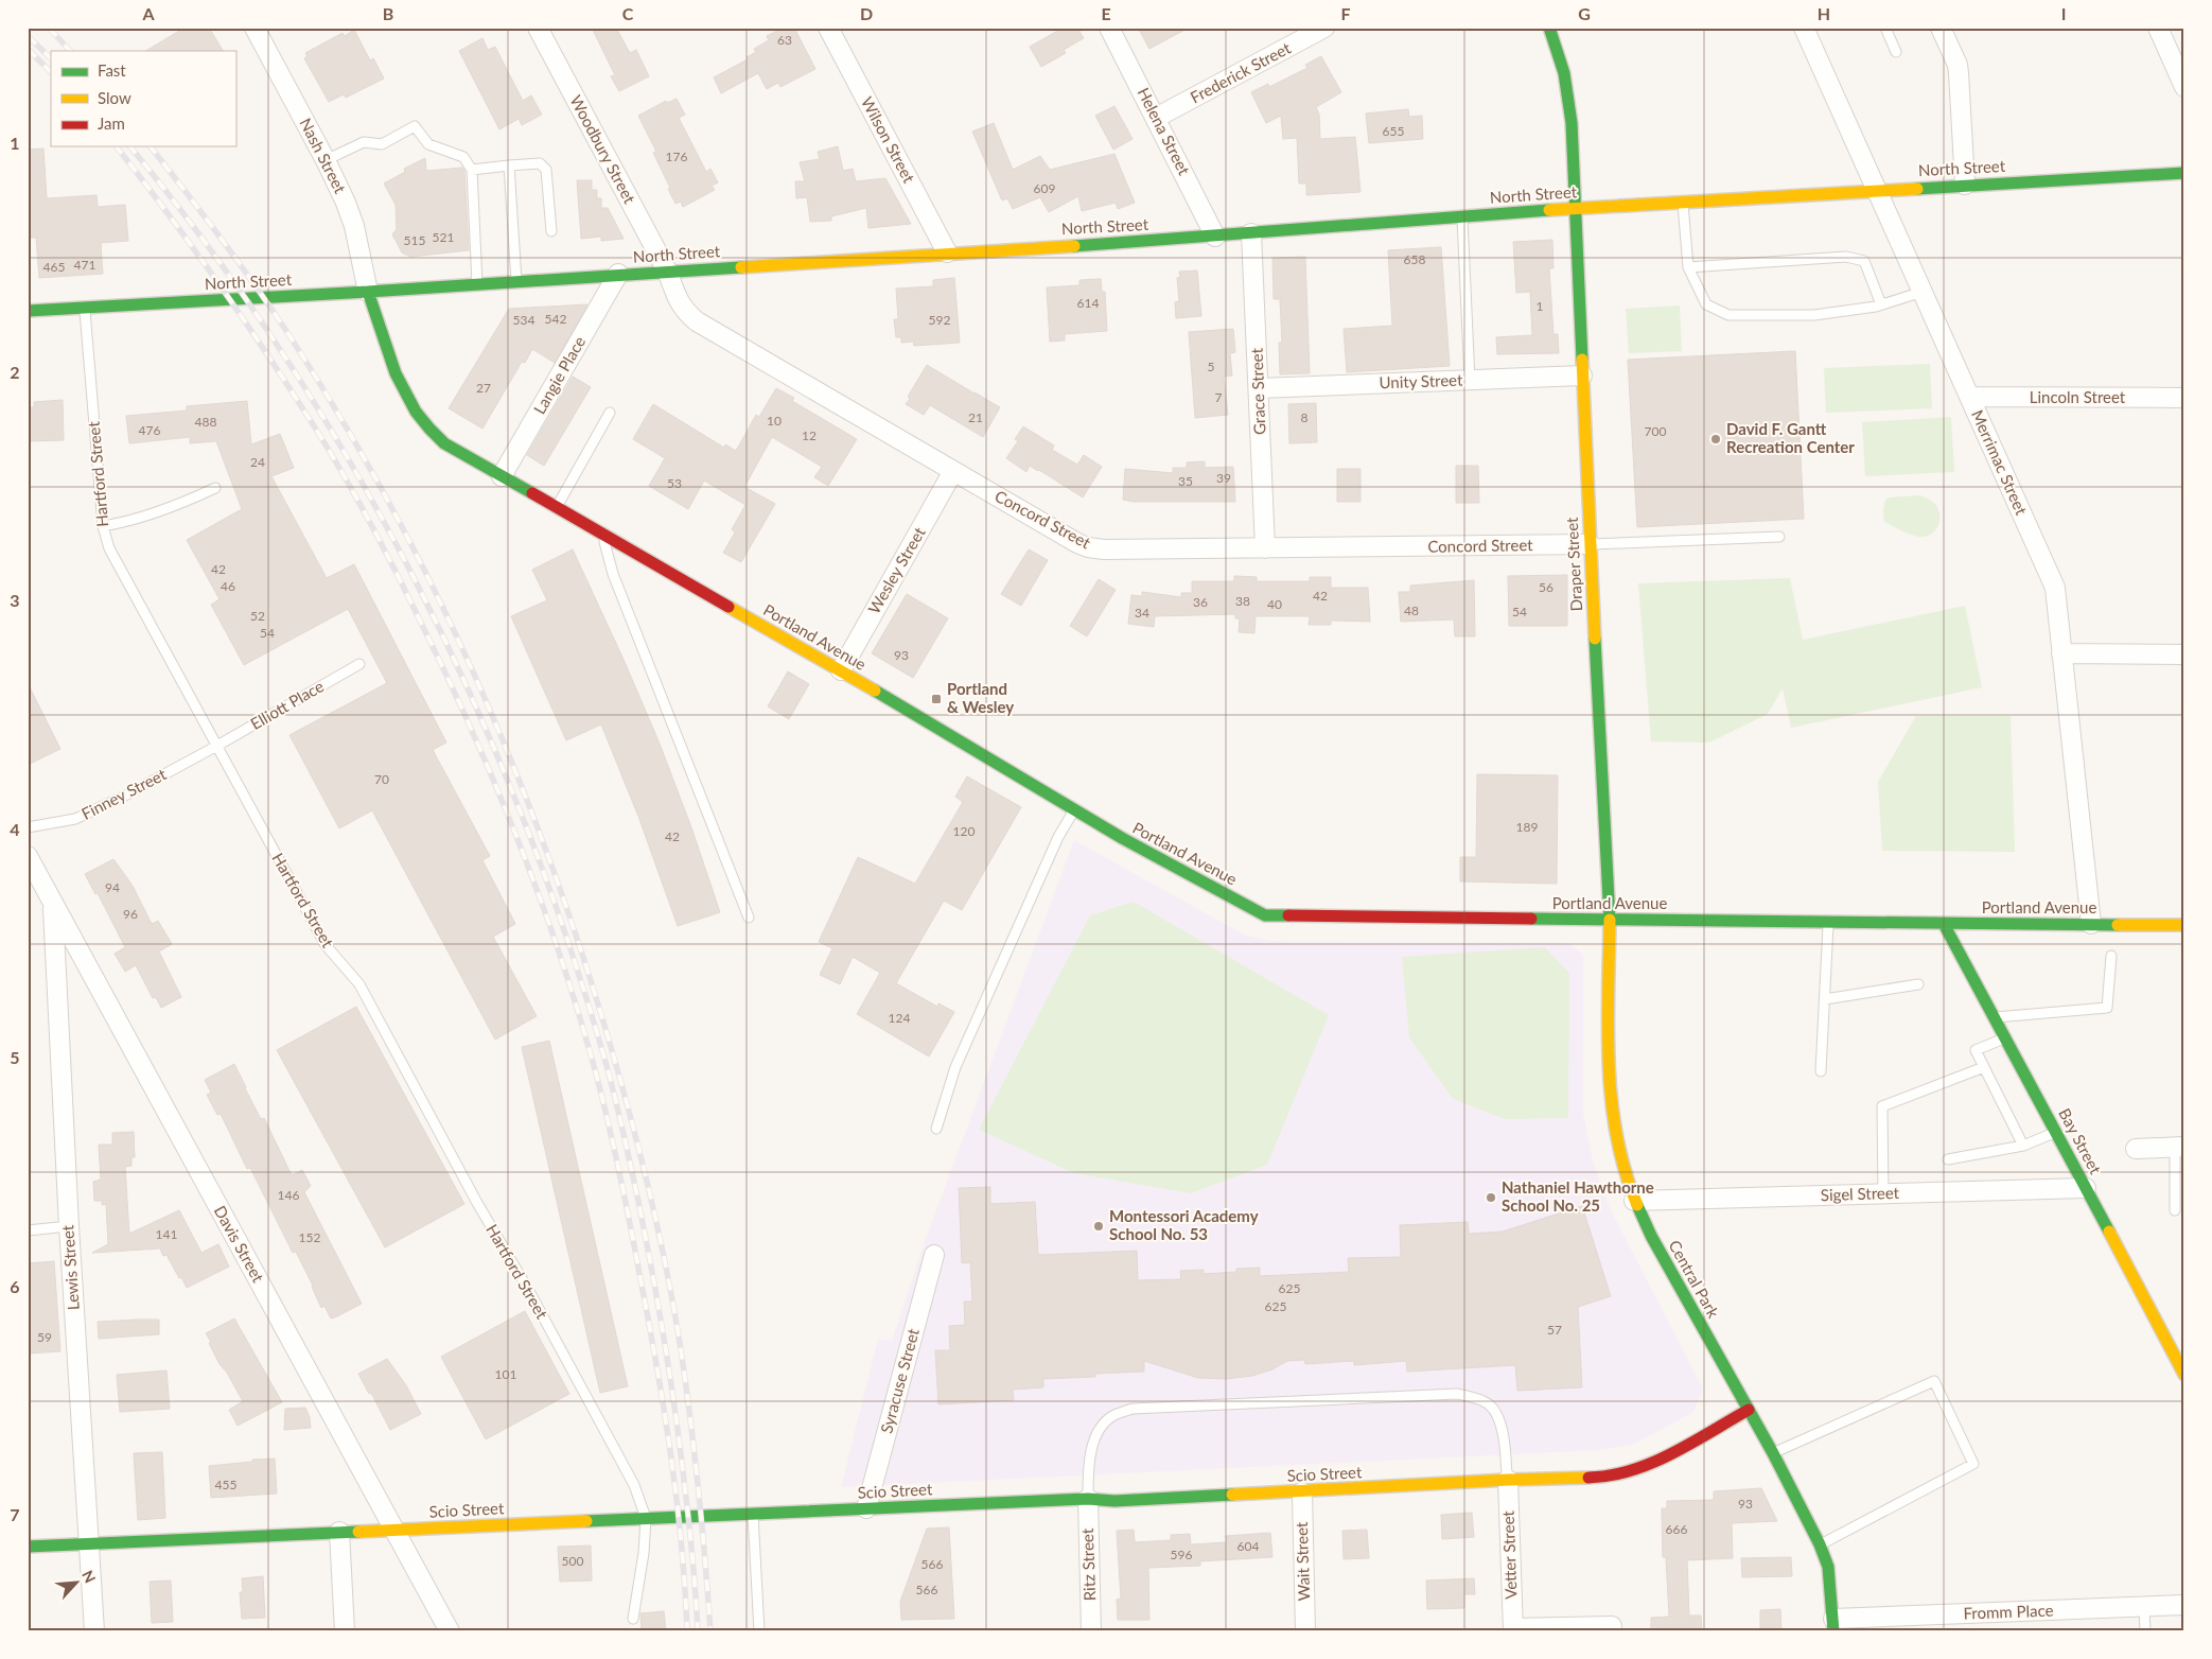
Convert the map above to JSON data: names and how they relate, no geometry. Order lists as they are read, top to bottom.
{
  "streets": {
    "street": [
      "Frederick Street",
      "Helena Street",
      "Wilson Street",
      "Woodbury Street",
      "Nash Street",
      "North Street",
      "Langie Place",
      "Unity Street",
      "Grace Street",
      "Lincoln Street",
      "Merrimac Street",
      "Concord Street",
      "Draper Street",
      "Wesley Street",
      "Portland Avenue",
      "Bay Street",
      "Sigel Street",
      "Davis Street",
      "Lewis Street",
      "Central Park",
      "Syracuse Street",
      "Scio Street",
      "Vetter Street",
      "Wait Street",
      "Ritz Street",
      "Fromm Place"
    ],
    "lane": ["Hartford Street", "Elliott Place", "Finney Street"]
  },
  "crossings": [
    ["Frederick Street", "Helena Street"],
    ["Helena Street", "North Street"],
    ["Wilson Street", "North Street"],
    ["Woodbury Street", "North Street"],
    ["Woodbury Street", "Concord Street"],
    ["Nash Street", "North Street"],
    ["Nash Street", "Portland Avenue"],
    ["North Street", "Langie Place"],
    ["North Street", "Grace Street"],
    ["North Street", "Merrimac Street"],
    ["North Street", "Hartford Street"],
    ["North Street", "Concord Street"],
    ["North Street", "Draper Street"],
    ["North Street", "Portland Avenue"],
    ["Langie Place", "Portland Avenue"],
    ["Unity Street", "Grace Street"],
    ["Unity Street", "Draper Street"],
    ["Grace Street", "Concord Street"],
    ["Lincoln Street", "Merrimac Street"],
    ["Merrimac Street", "Portland Avenue"],
    ["Hartford Street", "Elliott Place"],
    ["Hartford Street", "Finney Street"],
    ["Hartford Street", "Scio Street"],
    ["Concord Street", "Draper Street"],
    ["Concord Street", "Wesley Street"],
    ["Draper Street", "Portland Avenue"],
    ["Draper Street", "Central Park"],
    ["Wesley Street", "Portland Avenue"],
    ["Portland Avenue", "Bay Street"],
    ["Portland Avenue", "Central Park"],
    ["Elliott Place", "Finney Street"],
    ["Bay Street", "Sigel Street"],
    ["Sigel Street", "Central Park"],
    ["Davis Street", "Lewis Street"],
    ["Davis Street", "Scio Street"],
    ["Lewis Street", "Scio Street"],
    ["Central Park", "Scio Street"],
    ["Central Park", "Fromm Place"],
    ["Syracuse Street", "Scio Street"],
    ["Scio Street", "Vetter Street"],
    ["Scio Street", "Wait Street"],
    ["Scio Street", "Ritz Street"]
  ],
  "places": {
    "other": ["David F. Gantt Recreation Center", "Nathaniel Hawthorne School No. 25", "Montessori Academy School No. 53"],
    "transit": ["Portland & Wesley"]
  },
  "house_numbers": [
    "63",
    "655",
    "176",
    "609",
    "521",
    "515",
    "658",
    "471",
    "465",
    "614",
    "1",
    "542",
    "534",
    "592",
    "5",
    "27",
    "7",
    "21",
    "8",
    "10",
    "488",
    "476",
    "700",
    "12",
    "24",
    "39",
    "35",
    "53",
    "42",
    "46",
    "56",
    "42",
    "38",
    "36",
    "40",
    "48",
    "54",
    "34",
    "52",
    "54",
    "93",
    "70",
    "189",
    "120",
    "42",
    "94",
    "96",
    "124",
    "146",
    "141",
    "152",
    "625",
    "625",
    "57",
    "59",
    "101",
    "455",
    "93",
    "666",
    "604",
    "596",
    "500",
    "566",
    "566"
  ],
  "legend": ["Fast", "Slow", "Jam"],
  "north": "top right",
  "grid": {
    "columns": [
      "A",
      "B",
      "C",
      "D",
      "E",
      "F",
      "G",
      "H",
      "I"
    ],
    "rows": [
      "1",
      "2",
      "3",
      "4",
      "5",
      "6",
      "7"
    ]
  }
}
